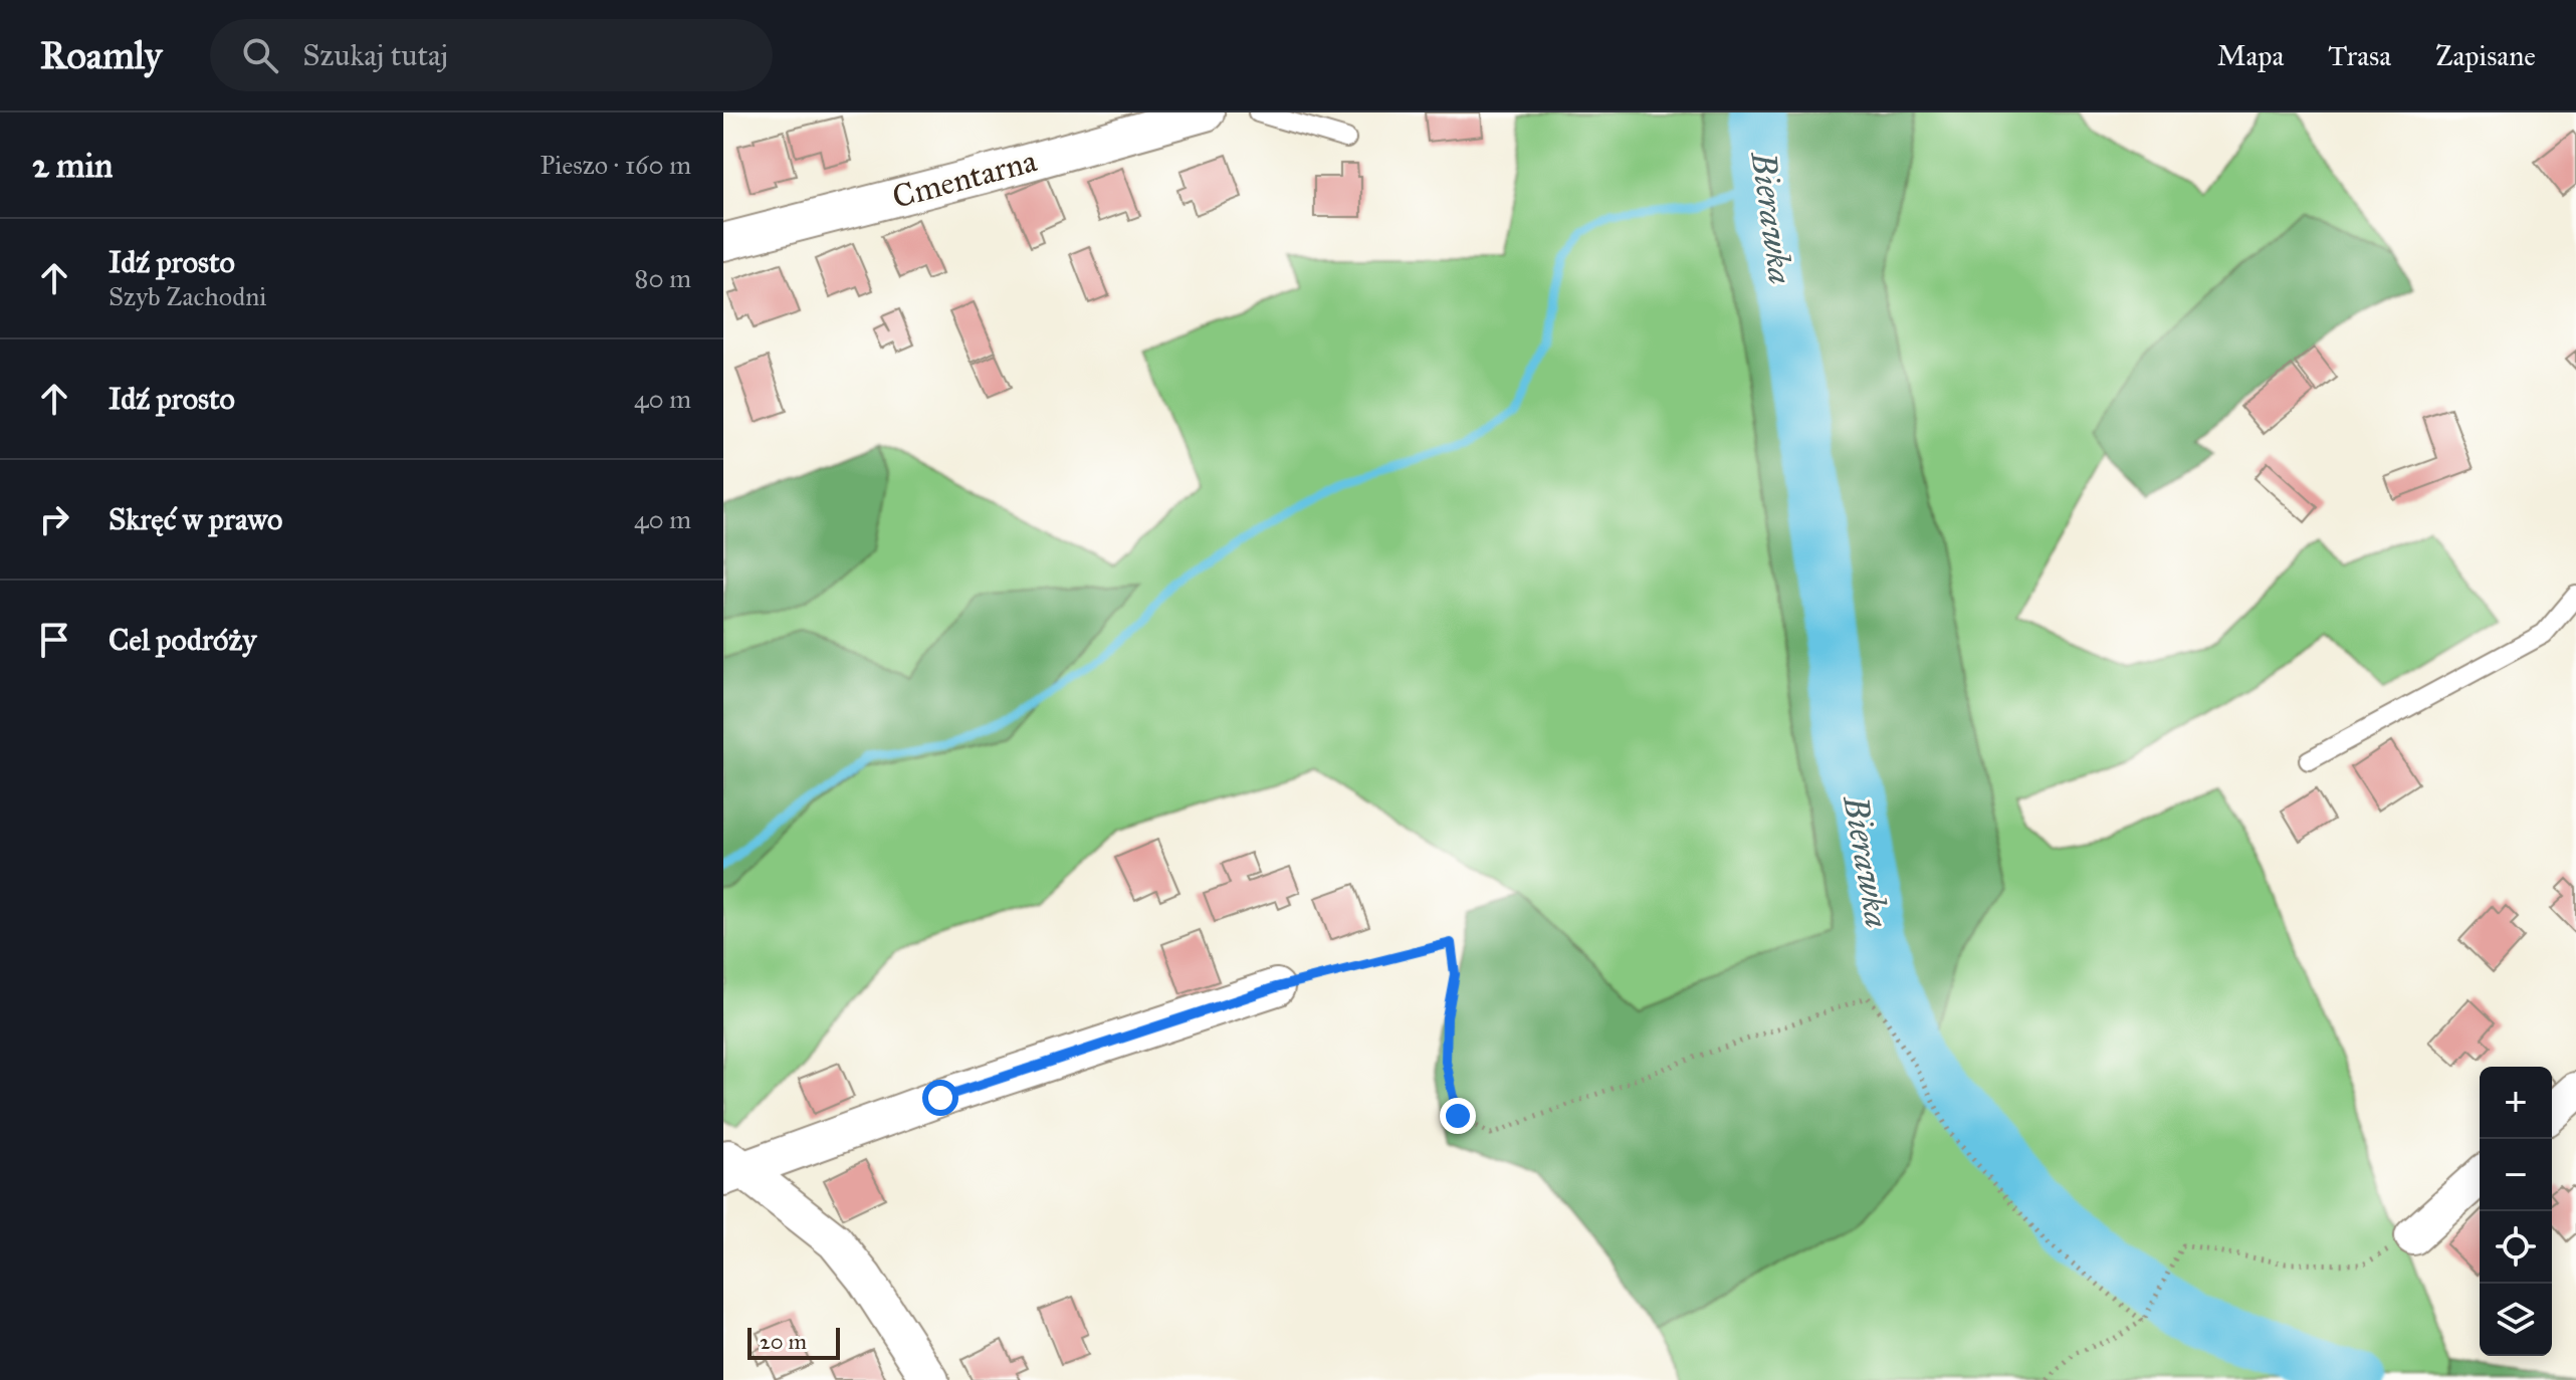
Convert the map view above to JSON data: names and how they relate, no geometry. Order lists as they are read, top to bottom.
{
  "streets": {
    "street": ["Cmentarna"]
  },
  "water": ["Bierawka"],
  "scale_bar": "20 m",
  "page": {
    "header": "Roamly",
    "search": "Szukaj tutaj",
    "nav": ["Mapa", "Trasa", "Zapisane"],
    "heading": ["2 min", "Pieszo · 160 m"],
    "list": [
      ["Idź prosto", "Szyb Zachodni", "80 m"],
      ["Idź prosto", "40 m"],
      ["Skręć w prawo", "40 m"],
      "Cel podróży"
    ],
    "map_buttons": ["+", "−"],
    "scale": "20 m"
  }
}
